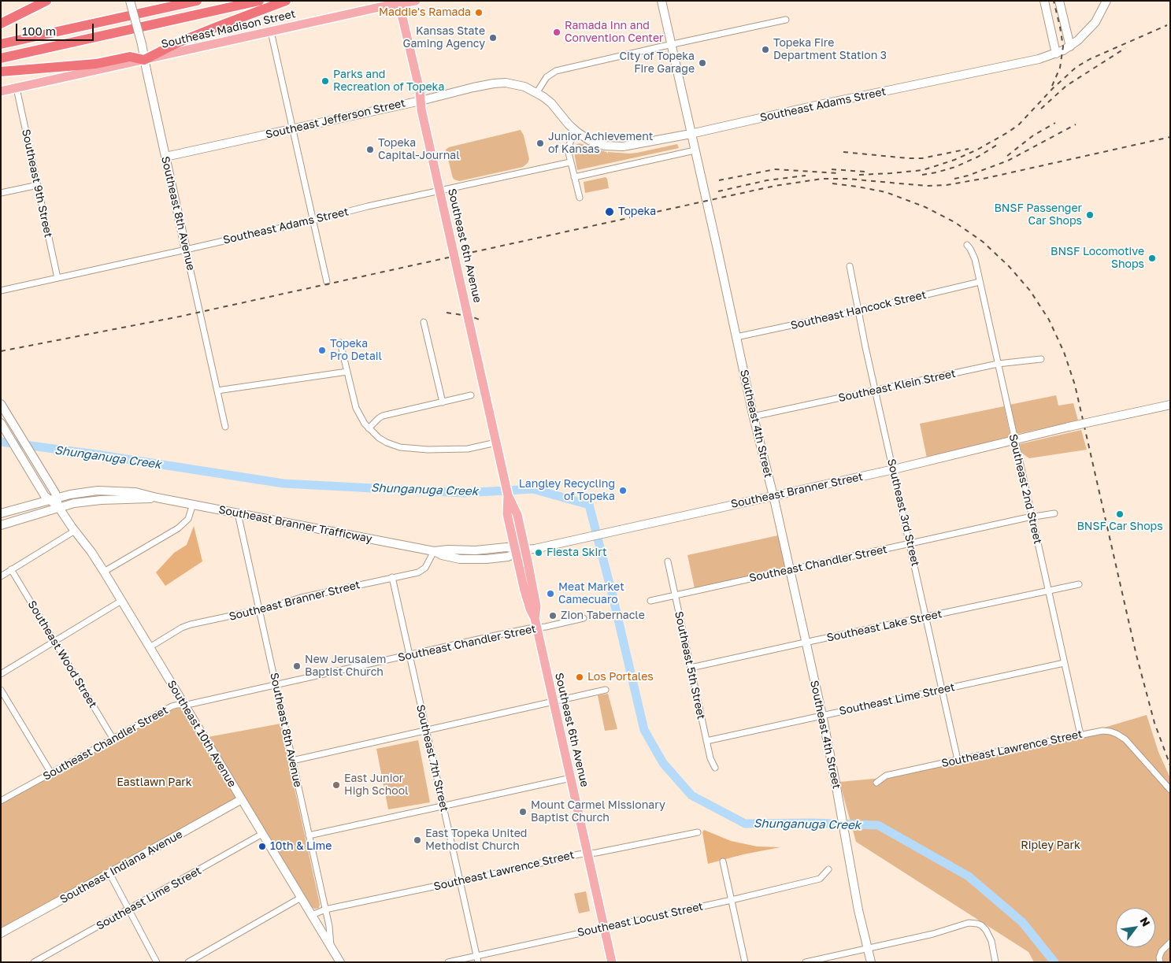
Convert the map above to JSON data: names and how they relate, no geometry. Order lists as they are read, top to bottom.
{
  "streets": {
    "main road": ["Southeast Madison Street", "Southeast 6th Avenue"],
    "street": [
      "Southeast Adams Street",
      "Southeast Jefferson Street",
      "Southeast 9th Street",
      "Southeast 8th Avenue",
      "Southeast Hancock Street",
      "Southeast Klein Street",
      "Southeast 4th Street",
      "Southeast 2nd Street",
      "Southeast Branner Street",
      "Southeast 3rd Street",
      "Southeast Branner Trafficway",
      "Southeast Chandler Street",
      "Southeast Lake Street",
      "Southeast Wood Street",
      "Southeast 5th Street",
      "Southeast Lime Street",
      "Southeast 10th Avenue",
      "Southeast Lawrence Street",
      "Southeast 7th Street",
      "Southeast Indiana Avenue",
      "Southeast Locust Street"
    ]
  },
  "crossings": [
    ["Southeast Madison Street", "Southeast 9th Street"],
    ["Southeast Madison Street", "Southeast 8th Avenue"],
    ["Southeast Madison Street", "Southeast 6th Avenue"],
    ["Southeast Adams Street", "Southeast 9th Street"],
    ["Southeast Adams Street", "Southeast 8th Avenue"],
    ["Southeast Adams Street", "Southeast 4th Street"],
    ["Southeast Jefferson Street", "Southeast 8th Avenue"],
    ["Southeast Jefferson Street", "Southeast 6th Avenue"],
    ["Southeast 8th Avenue", "Southeast Branner Street"],
    ["Southeast 8th Avenue", "Southeast Branner Trafficway"],
    ["Southeast 8th Avenue", "Southeast Chandler Street"],
    ["Southeast 8th Avenue", "Southeast 10th Avenue"],
    ["Southeast 8th Avenue", "Southeast Lawrence Street"],
    ["Southeast 6th Avenue", "Southeast Branner Street"],
    ["Southeast 6th Avenue", "Southeast Chandler Street"],
    ["Southeast 6th Avenue", "Southeast Lawrence Street"],
    ["Southeast 6th Avenue", "Southeast Locust Street"],
    ["Southeast Hancock Street", "Southeast 4th Street"],
    ["Southeast Hancock Street", "Southeast 2nd Street"],
    ["Southeast Hancock Street", "Southeast 3rd Street"],
    ["Southeast Klein Street", "Southeast 4th Street"],
    ["Southeast Klein Street", "Southeast 2nd Street"],
    ["Southeast Klein Street", "Southeast 3rd Street"],
    ["Southeast 4th Street", "Southeast Branner Street"],
    ["Southeast 4th Street", "Southeast Chandler Street"],
    ["Southeast 4th Street", "Southeast Lake Street"],
    ["Southeast 4th Street", "Southeast Lime Street"],
    ["Southeast 2nd Street", "Southeast Chandler Street"],
    ["Southeast 2nd Street", "Southeast Lake Street"],
    ["Southeast 2nd Street", "Southeast Lime Street"],
    ["Southeast 2nd Street", "Southeast Lawrence Street"],
    ["Southeast Branner Street", "Southeast 3rd Street"],
    ["Southeast Branner Street", "Southeast Branner Trafficway"],
    ["Southeast Branner Street", "Southeast 10th Avenue"],
    ["Southeast Branner Street", "Southeast 7th Street"],
    ["Southeast 3rd Street", "Southeast Chandler Street"],
    ["Southeast 3rd Street", "Southeast Lake Street"],
    ["Southeast 3rd Street", "Southeast Lime Street"],
    ["Southeast 3rd Street", "Southeast Lawrence Street"],
    ["Southeast Branner Trafficway", "Southeast 10th Avenue"],
    ["Southeast Chandler Street", "Southeast Wood Street"],
    ["Southeast Chandler Street", "Southeast 5th Street"],
    ["Southeast Chandler Street", "Southeast 10th Avenue"],
    ["Southeast Chandler Street", "Southeast 7th Street"],
    ["Southeast Lake Street", "Southeast 5th Street"],
    ["Southeast 5th Street", "Southeast Lime Street"],
    ["Southeast Lime Street", "Southeast 10th Avenue"],
    ["Southeast 10th Avenue", "Southeast Lawrence Street"],
    ["Southeast 10th Avenue", "Southeast Indiana Avenue"],
    ["Southeast Lawrence Street", "Southeast 7th Street"],
    ["Southeast 7th Street", "Southeast Locust Street"]
  ],
  "water": ["Shunganuga Creek"],
  "parks": ["Eastlawn Park", "Ripley Park"],
  "places": [
    "Maddie's Ramada",
    "Ramada Inn and Convention Center",
    "Kansas State Gaming Agency",
    "Topeka Fire Department Station 3",
    "City of Topeka Fire Garage",
    "Parks and Recreation of Topeka",
    "Junior Achievement of Kansas",
    "Topeka Capital-Journal",
    "Topeka",
    "BNSF Passenger Car Shops",
    "BNSF Locomotive Shops",
    "Topeka Pro Detail",
    "Langley Recycling of Topeka",
    "BNSF Car Shops",
    "Fiesta Skirt",
    "Meat Market Camecuaro",
    "Zion Tabernacle",
    "New Jerusalem Baptist Church",
    "Los Portales",
    "East Junior High School",
    "Mount Carmel Missionary Baptist Church",
    "East Topeka United Methodist Church",
    "10th & Lime"
  ],
  "scale_bar": "100 m",
  "north": "top right"
}
